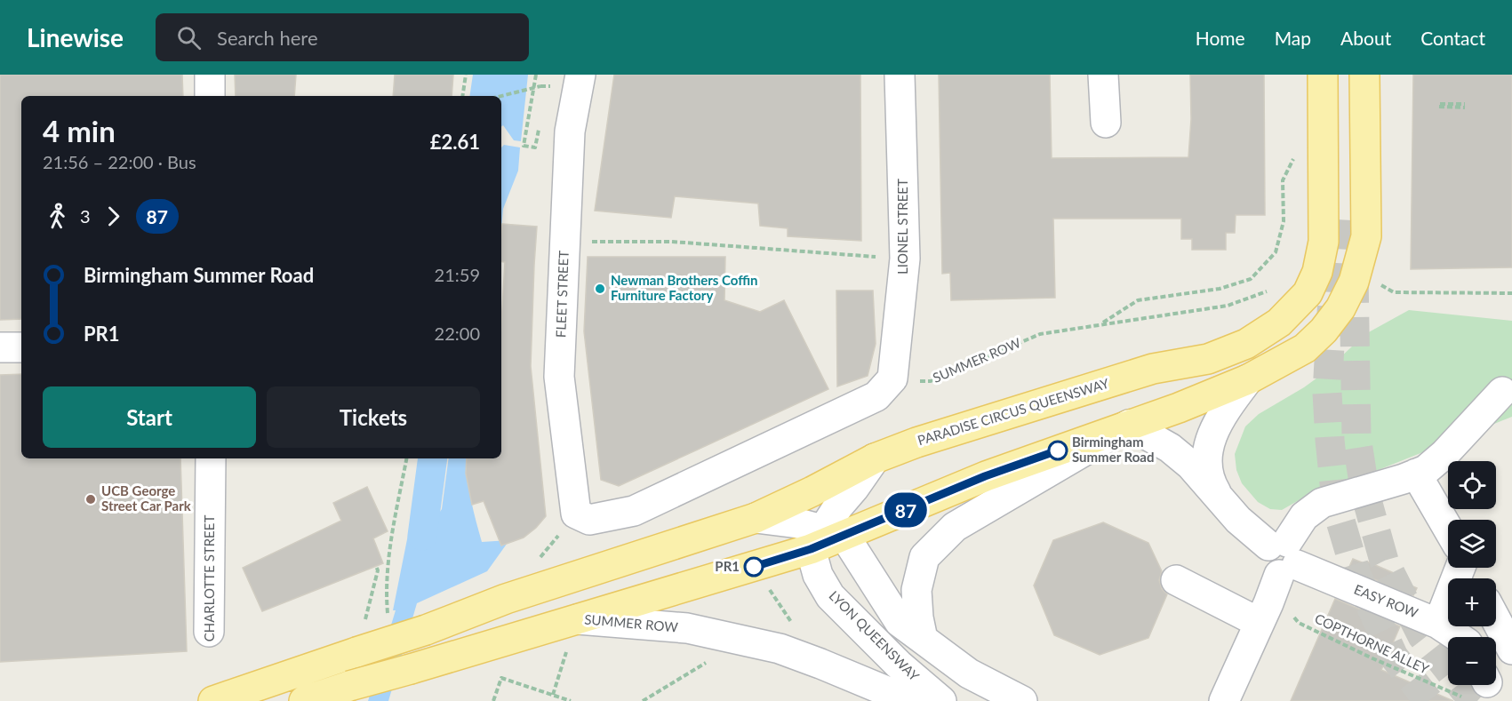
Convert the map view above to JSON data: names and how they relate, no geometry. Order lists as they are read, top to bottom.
{
  "streets": {
    "main road": ["SUMMER ROW", "PARADISE CIRCUS QUEENSWAY"],
    "street": [
      "LIONEL STREET",
      "FLEET STREET",
      "CHARLOTTE STREET",
      "EASY ROW",
      "LYON QUEENSWAY"
    ],
    "path": ["COPTHORNE ALLEY"]
  },
  "crossings": [
    ["LIONEL STREET", "FLEET STREET"],
    ["LIONEL STREET", "SUMMER ROW"],
    ["FLEET STREET", "SUMMER ROW"],
    ["EASY ROW", "COPTHORNE ALLEY"]
  ],
  "places": [
    "Newman Brothers Coffin Furniture Factory",
    "Birmingham Summer Road",
    "UCB George Street Car Park",
    "PR1"
  ],
  "lines": ["bus line 87"],
  "page": {
    "header": "Linewise",
    "search": "Search here",
    "nav": [
      "Home",
      "Map",
      "About",
      "Contact"
    ],
    "on_map": "87",
    "heading": ["4 min", "21:56 – 22:00 · Bus", "£2.61"],
    "legs": ["3", "87"],
    "list": [
      {
        "name": "Birmingham Summer Road",
        "value": "21:59"
      },
      {
        "name": "PR1",
        "value": "22:00"
      }
    ],
    "buttons": ["Start", "Tickets"],
    "map_buttons": ["+", "−"]
  }
}
